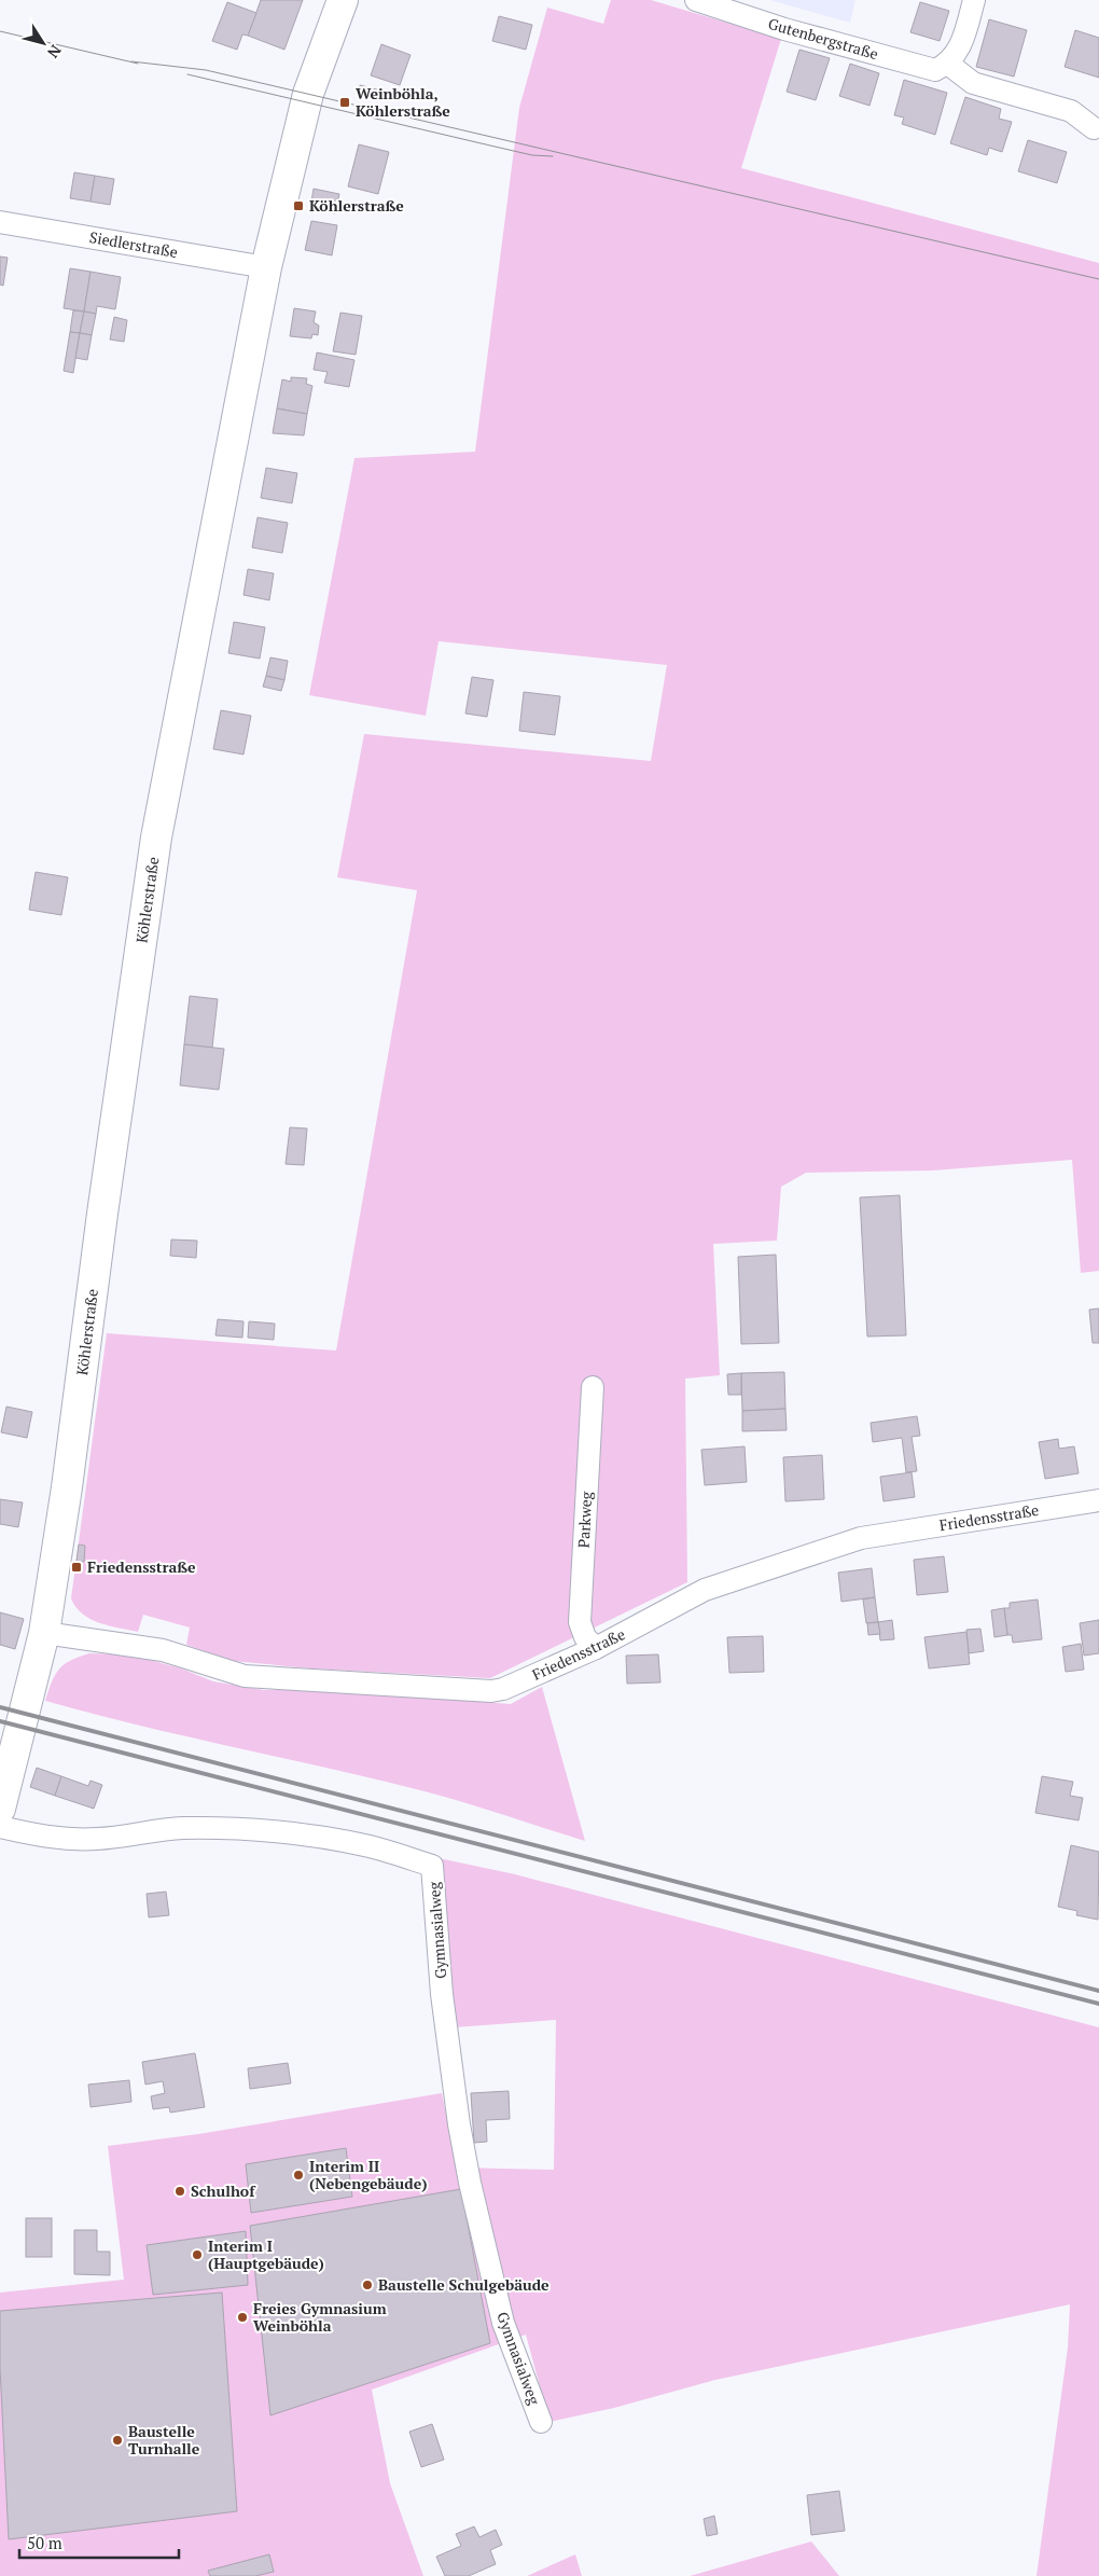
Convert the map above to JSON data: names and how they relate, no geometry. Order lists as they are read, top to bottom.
{
  "streets": {
    "street": [
      "Gutenbergstraße",
      "Siedlerstraße",
      "Köhlerstraße",
      "Friedensstraße",
      "Parkweg",
      "Gymnasialweg"
    ]
  },
  "crossings": [
    ["Siedlerstraße", "Köhlerstraße"],
    ["Köhlerstraße", "Friedensstraße"],
    ["Friedensstraße", "Parkweg"]
  ],
  "places": {
    "transit": ["Weinböhla, Köhlerstraße", "Köhlerstraße", "Friedensstraße"],
    "other": [
      "Interim II (Nebengebäude)",
      "Schulhof",
      "Interim I (Hauptgebäude)",
      "Baustelle Schulgebäude",
      "Freies Gymnasium Weinböhla",
      "Baustelle Turnhalle"
    ]
  },
  "scale_bar": "50 m",
  "north": "bottom right"
}
